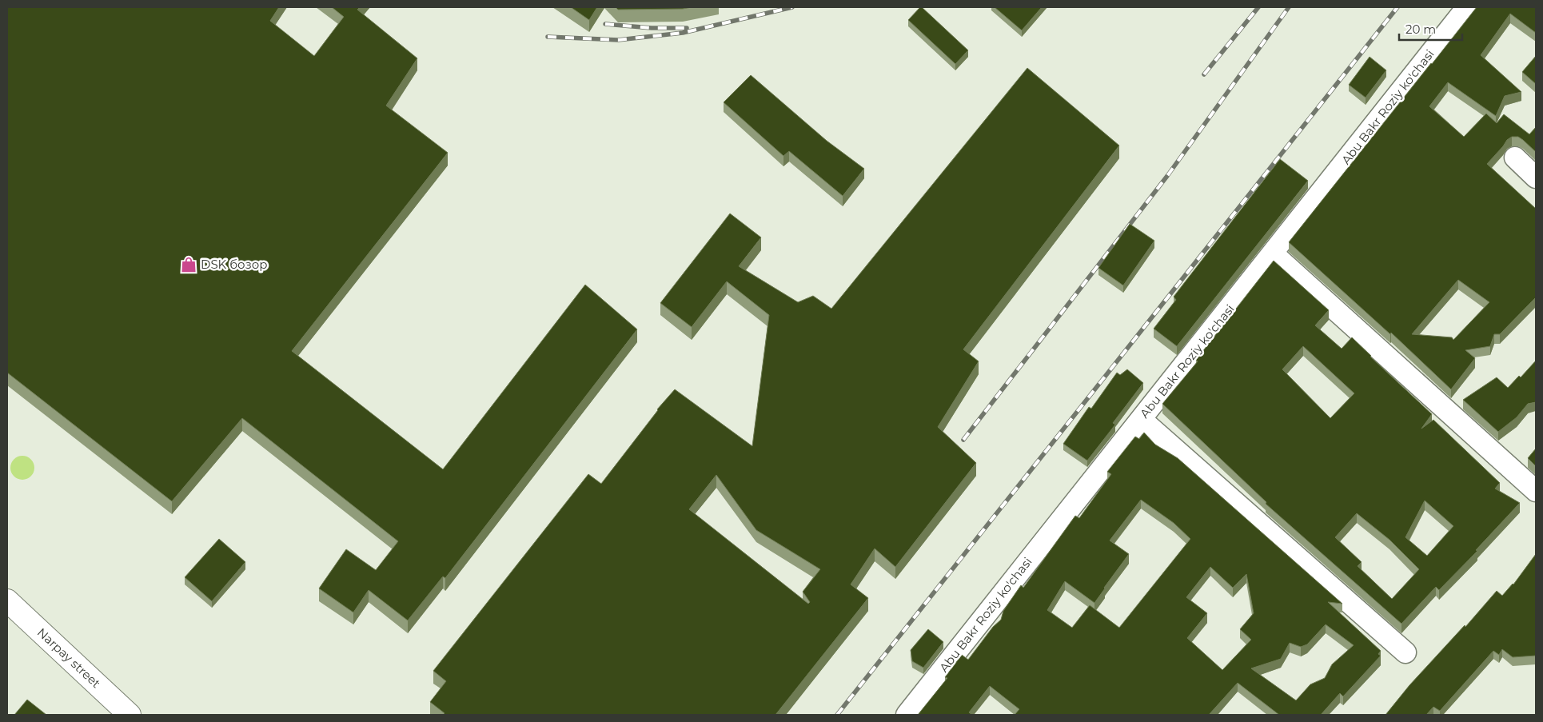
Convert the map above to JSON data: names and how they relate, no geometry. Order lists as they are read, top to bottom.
{
  "streets": {
    "main road": ["Narpay street"],
    "street": ["Abu Bakr Roziy ko'chasi"]
  },
  "places": {
    "shop": ["DSK бозор"]
  },
  "scale_bar": "20 m"
}
